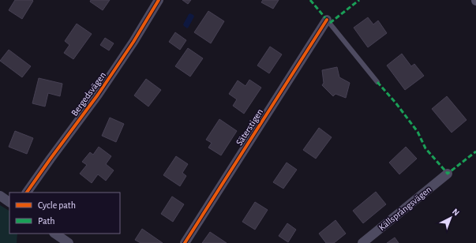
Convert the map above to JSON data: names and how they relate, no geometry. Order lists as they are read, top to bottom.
{
  "streets": {
    "street": ["Bergedsvägen", "Säterstigen", "Källsprångsvägen"]
  },
  "legend": ["Cycle path", "Path"],
  "north": "top right"
}
